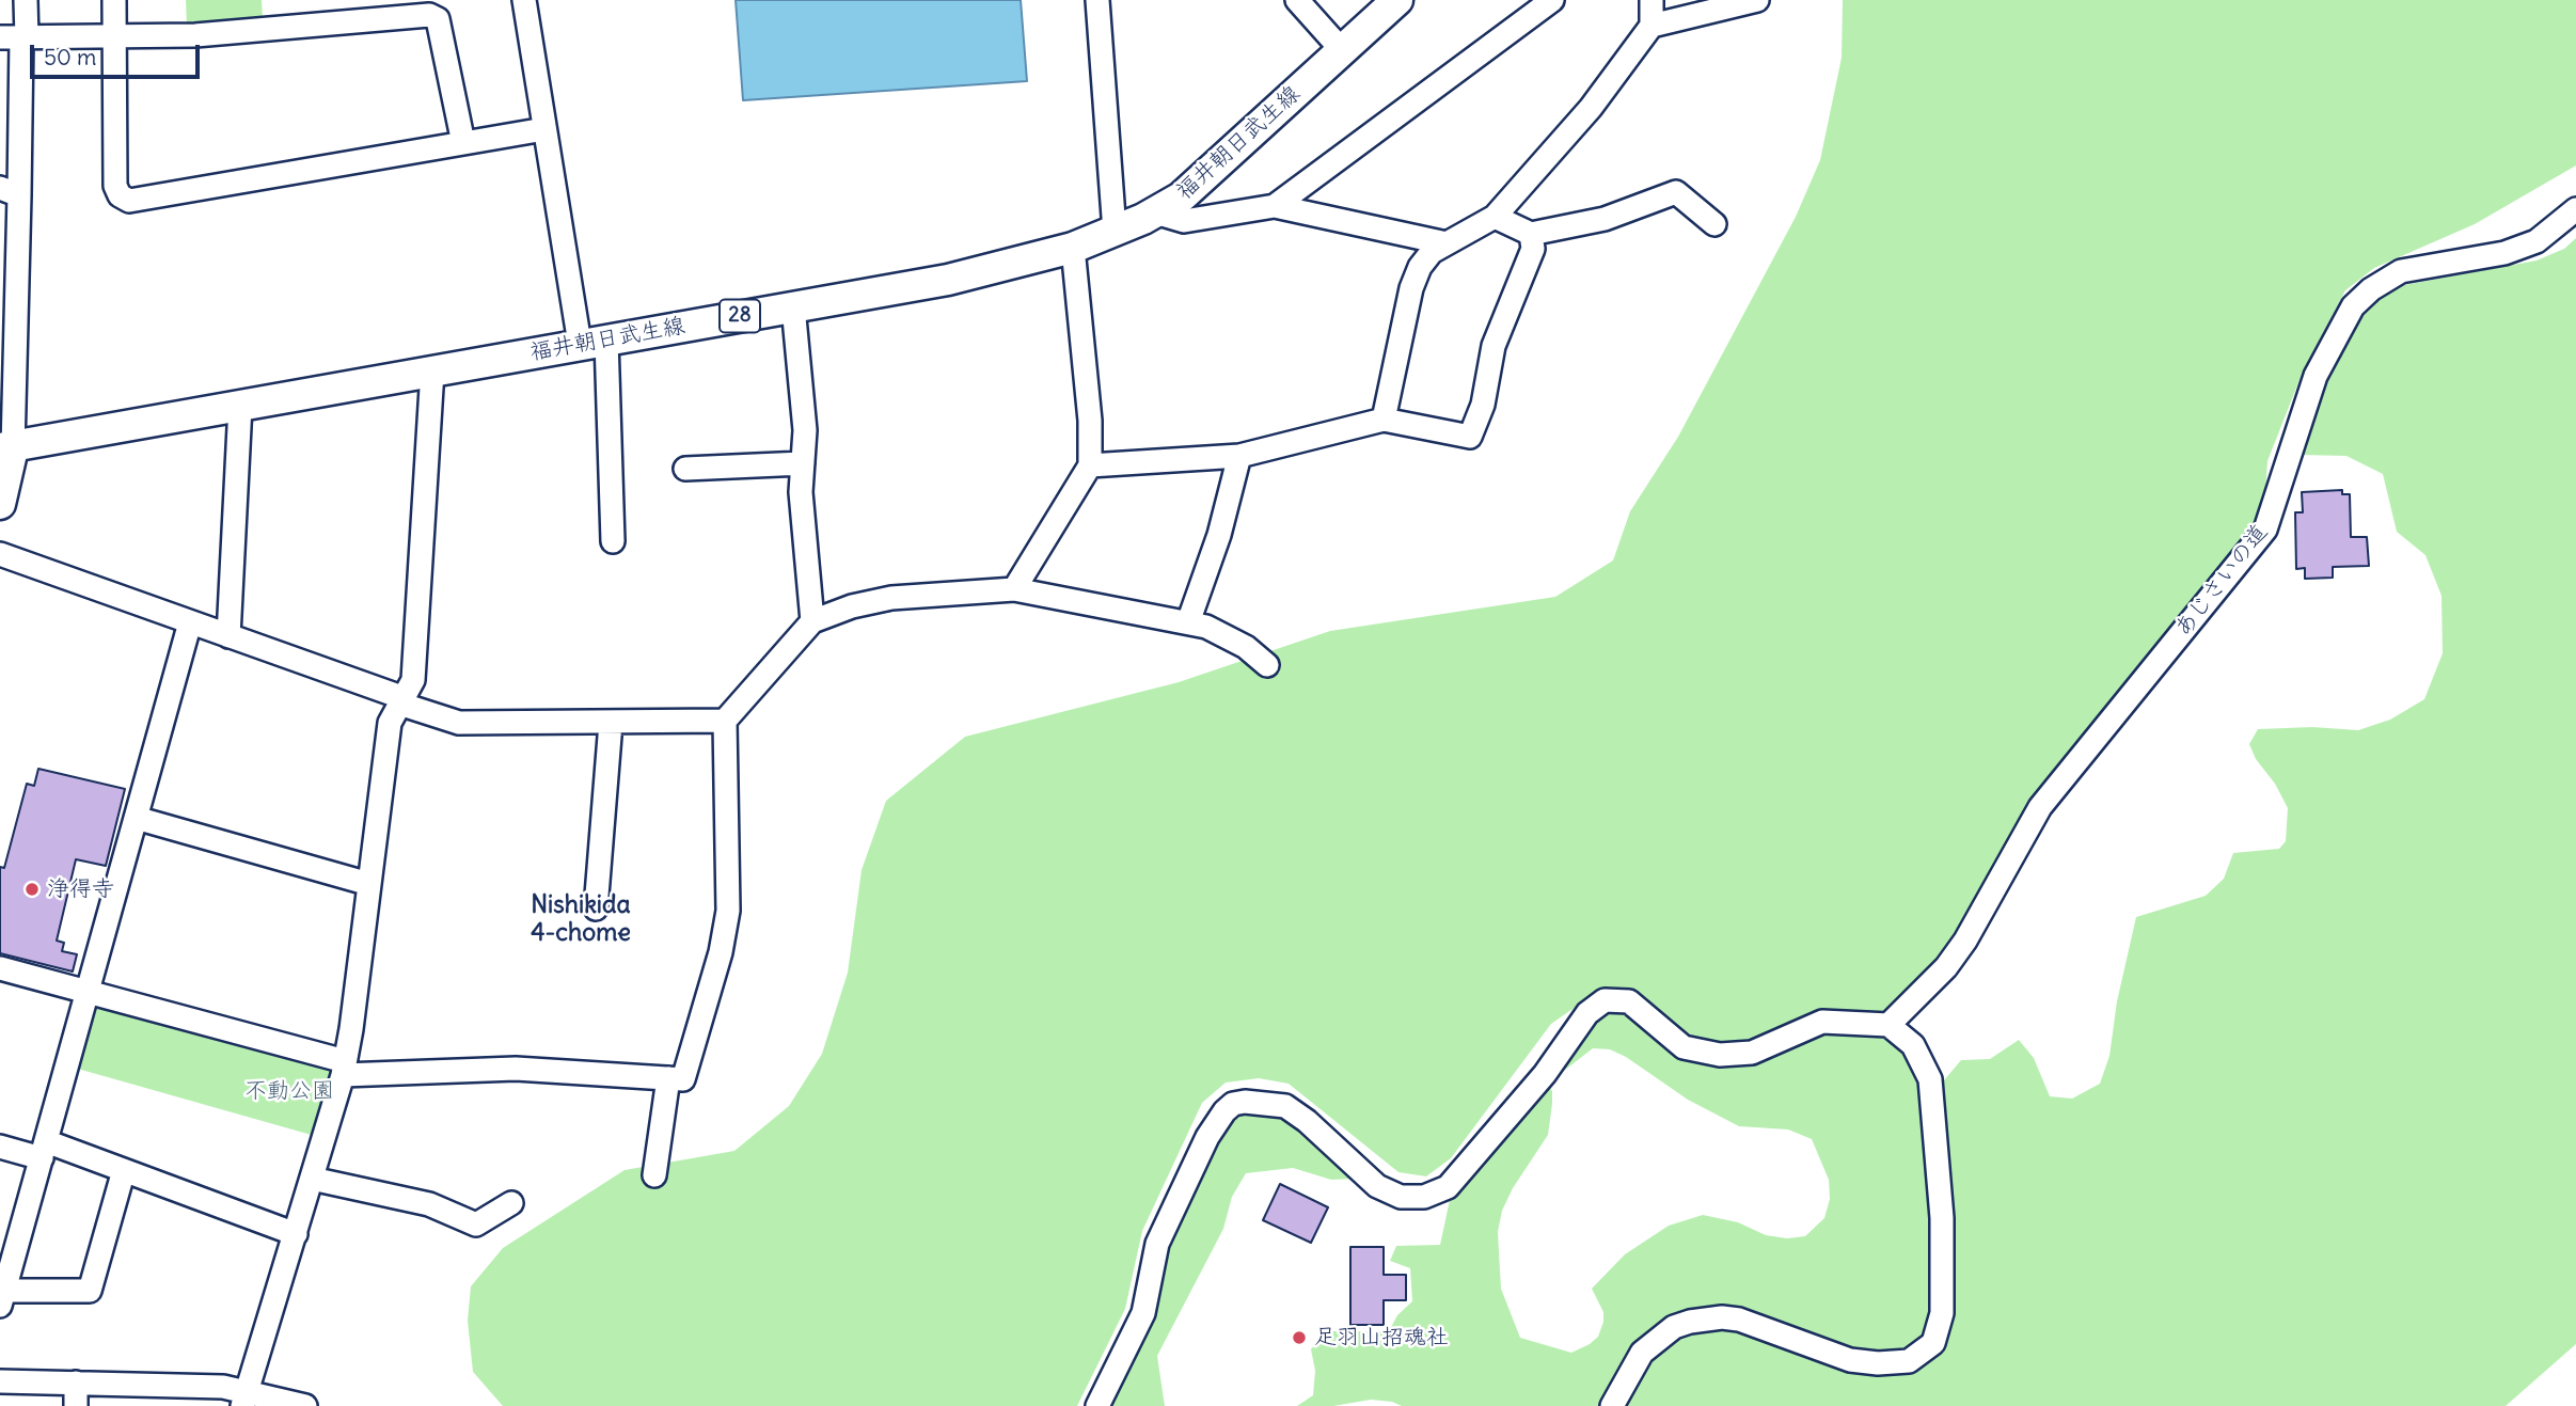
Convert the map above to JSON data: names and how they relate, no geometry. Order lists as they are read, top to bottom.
{
  "streets": {
    "main road": ["福井朝日武生線", "28"],
    "street": ["あじさいの道"]
  },
  "districts": ["Nishikida 4-chome"],
  "parks": ["不動公園"],
  "places": ["浄得寺", "足羽山招魂社"],
  "scale_bar": "50 m"
}
